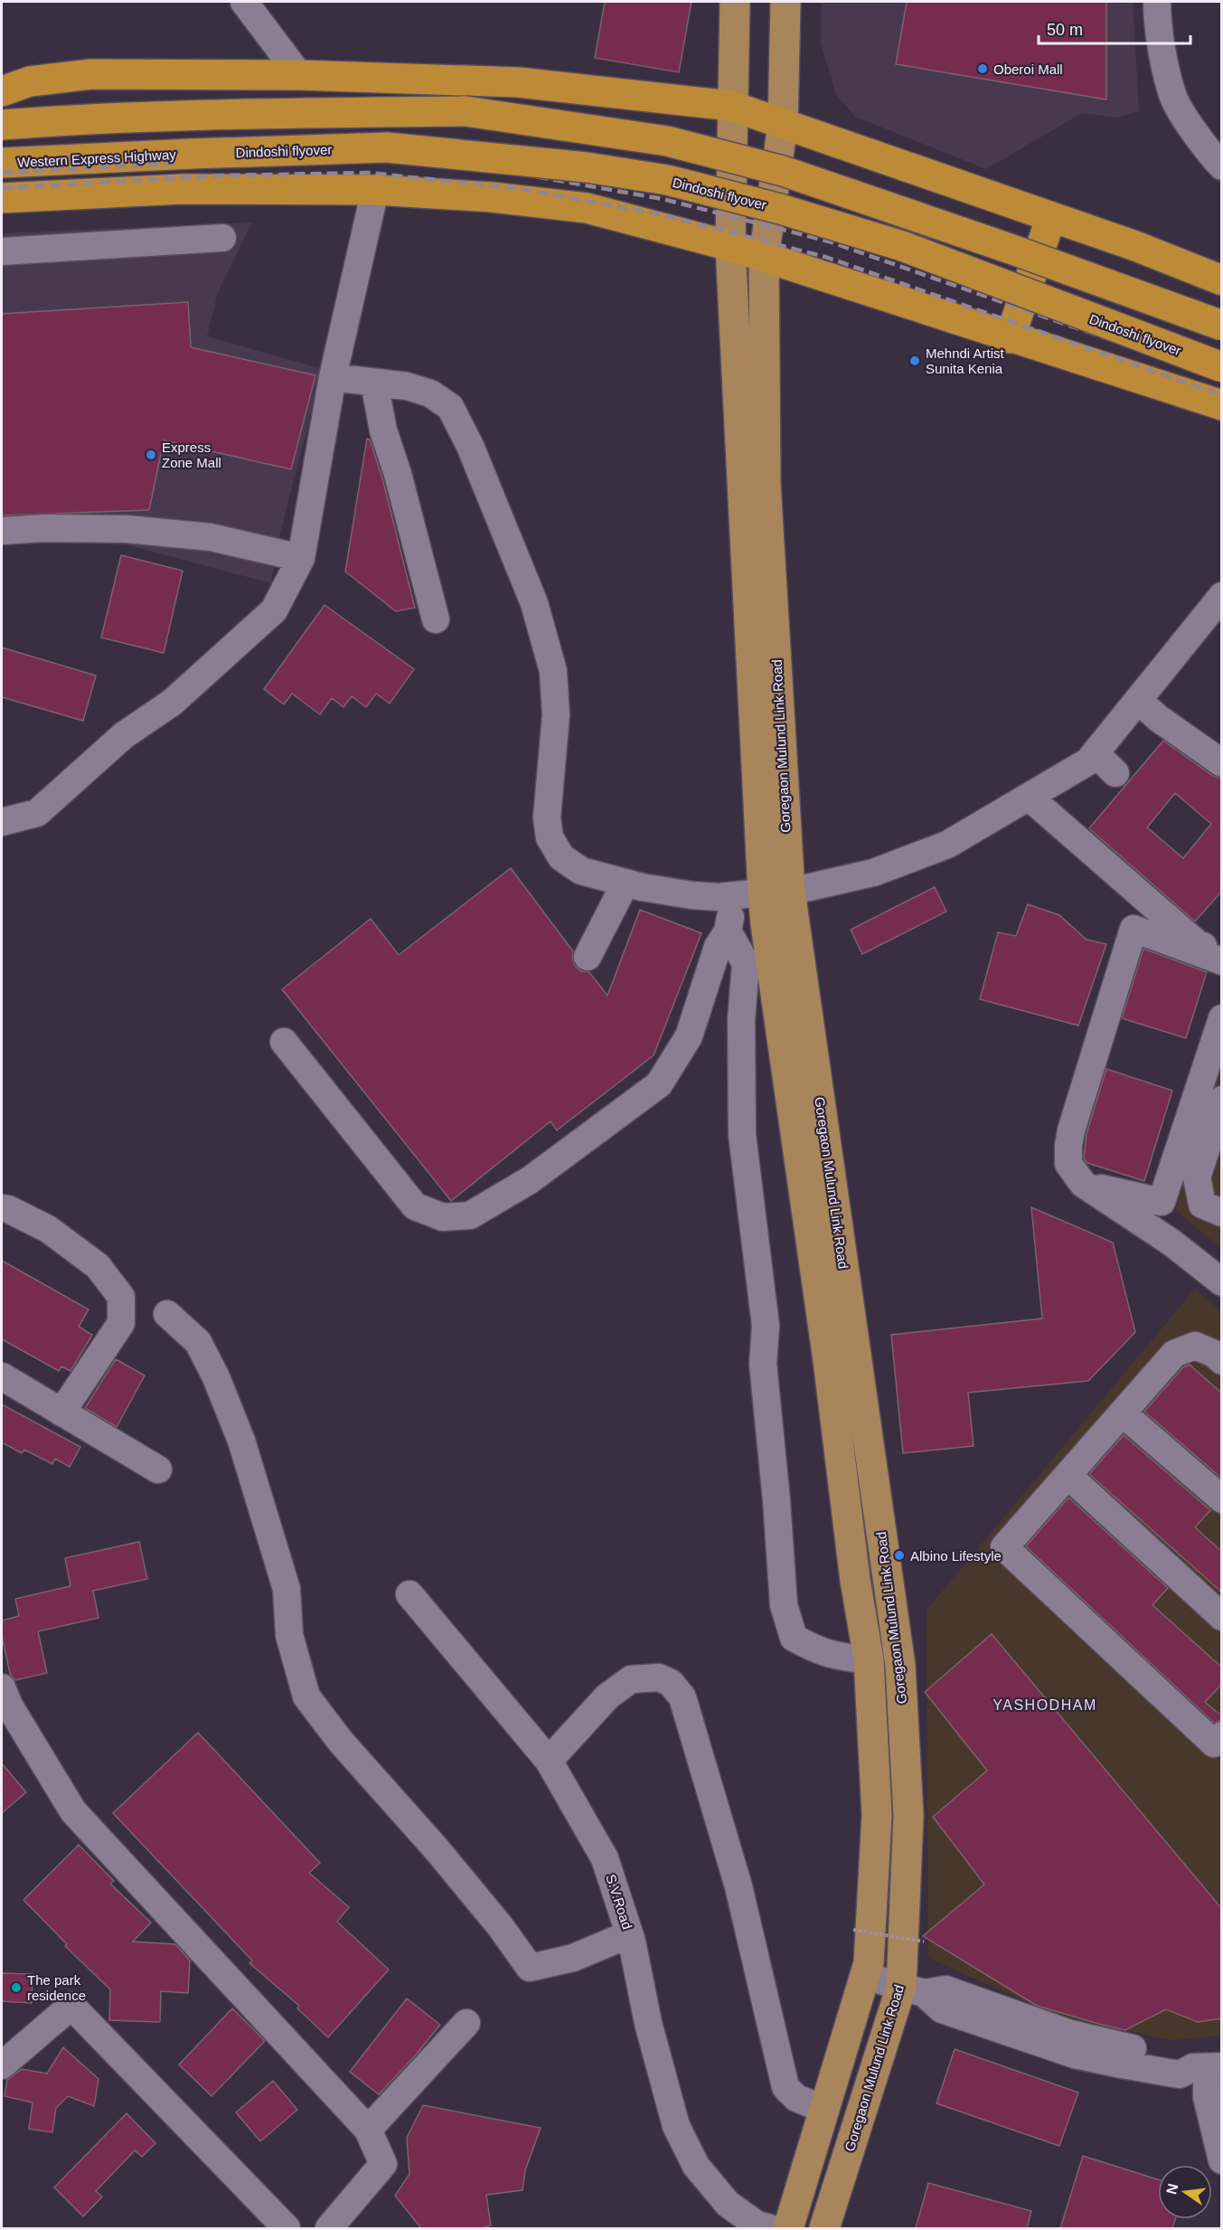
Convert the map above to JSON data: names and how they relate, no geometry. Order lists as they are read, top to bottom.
{
  "streets": {
    "highway": ["Dindoshi flyover", "Western Express Highway"],
    "main road": ["Goregaon Mulund Link Road"],
    "street": ["S.V.Road"]
  },
  "crossings": [
    ["Dindoshi flyover", "Western Express Highway"]
  ],
  "districts": ["YASHODHAM"],
  "places": [
    "Oberoi Mall",
    "Mehndi Artist Sunita Kenia",
    "Express Zone Mall",
    "Albino Lifestyle",
    "The park residence"
  ],
  "scale_bar": "50 m",
  "north": "left"
}
